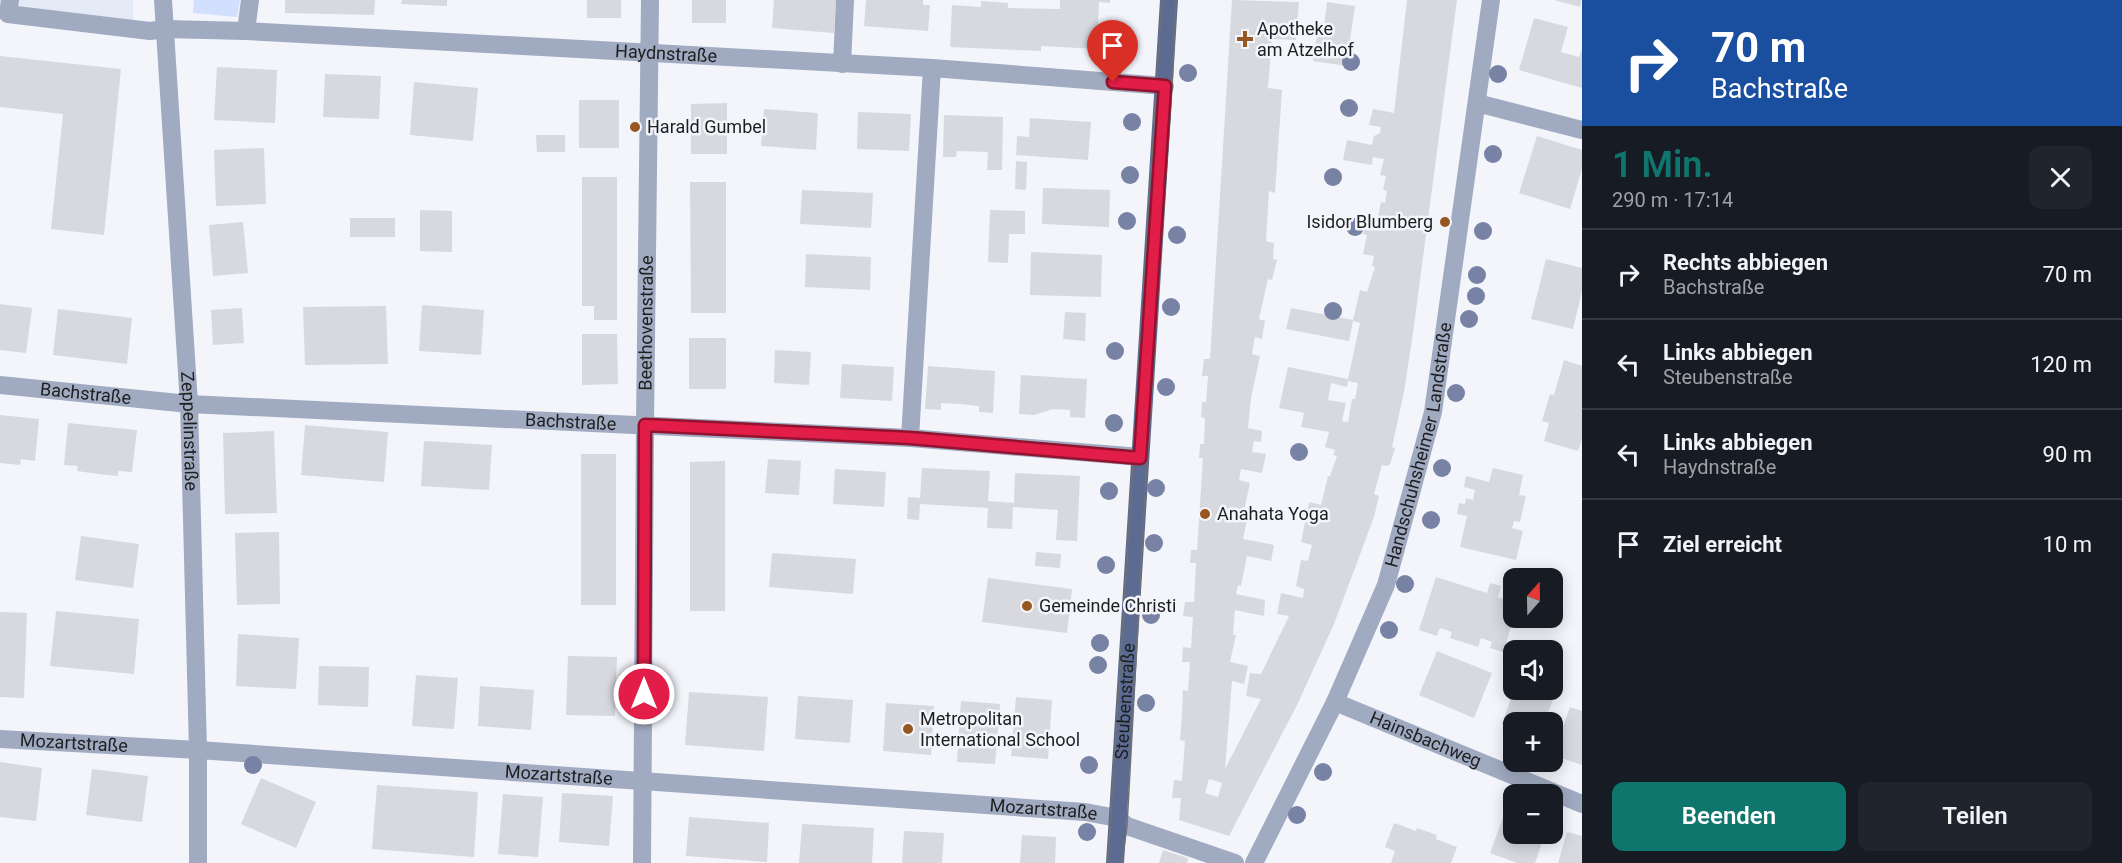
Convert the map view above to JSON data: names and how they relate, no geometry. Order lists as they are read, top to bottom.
{
  "streets": {
    "main road": ["Steubenstraße"],
    "street": [
      "Haydnstraße",
      "Beethovenstraße",
      "Bachstraße",
      "Zeppelinstraße",
      "Handschuhsheimer Landstraße",
      "Hainsbachweg",
      "Mozartstraße"
    ]
  },
  "crossings": [
    ["Haydnstraße", "Beethovenstraße"],
    ["Haydnstraße", "Zeppelinstraße"],
    ["Haydnstraße", "Steubenstraße"],
    ["Beethovenstraße", "Bachstraße"],
    ["Beethovenstraße", "Mozartstraße"],
    ["Bachstraße", "Zeppelinstraße"],
    ["Bachstraße", "Steubenstraße"],
    ["Zeppelinstraße", "Mozartstraße"],
    ["Handschuhsheimer Landstraße", "Hainsbachweg"],
    ["Steubenstraße", "Mozartstraße"]
  ],
  "places": {
    "health": ["Apotheke am Atzelhof"],
    "other": [
      "Harald Gumbel",
      "Isidor Blumberg",
      "Anahata Yoga",
      "Gemeinde Christi",
      "Metropolitan International School"
    ]
  },
  "north": "top",
  "page": {
    "turn": ["70 m", "Bachstraße"],
    "heading": ["1 Min.", "290 m · 17:14"],
    "list": [
      {
        "name": "Rechts abbiegen",
        "note": "Bachstraße",
        "value": "70 m"
      },
      {
        "name": "Links abbiegen",
        "note": "Steubenstraße",
        "value": "120 m"
      },
      {
        "name": "Links abbiegen",
        "note": "Haydnstraße",
        "value": "90 m"
      },
      {
        "name": "Ziel erreicht",
        "value": "10 m"
      }
    ],
    "map_buttons": ["+", "−"],
    "buttons": ["Beenden", "Teilen"]
  }
}
